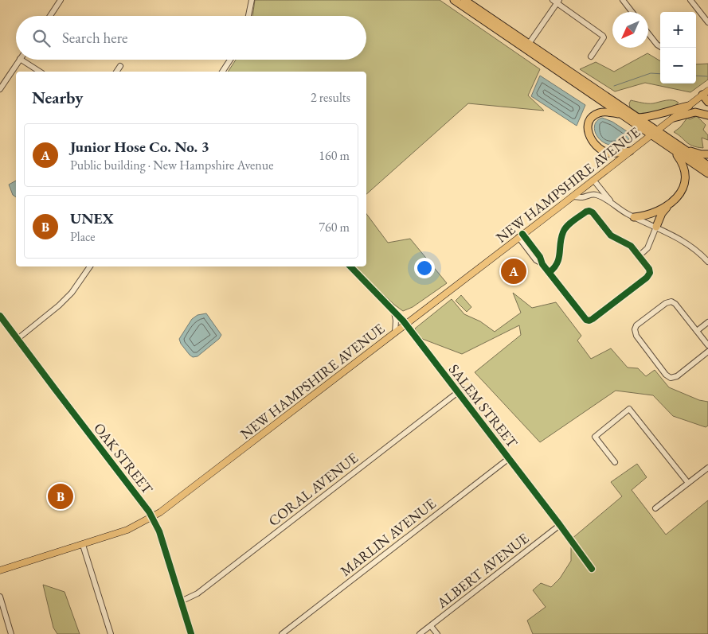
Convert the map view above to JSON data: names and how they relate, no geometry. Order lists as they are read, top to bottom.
{
  "streets": {
    "main road": ["NEW HAMPSHIRE AVENUE"],
    "street": [
      "SALEM STREET",
      "OAK STREET",
      "CORAL AVENUE",
      "MARLIN AVENUE",
      "ALBERT AVENUE"
    ]
  },
  "crossings": [
    ["NEW HAMPSHIRE AVENUE", "SALEM STREET"],
    ["NEW HAMPSHIRE AVENUE", "OAK STREET"],
    ["SALEM STREET", "CORAL AVENUE"],
    ["SALEM STREET", "MARLIN AVENUE"],
    ["SALEM STREET", "ALBERT AVENUE"],
    ["OAK STREET", "CORAL AVENUE"]
  ],
  "north": "bottom left",
  "page": {
    "map_buttons": ["+", "−"],
    "search": "Search here",
    "heading": ["Nearby", "2 results"],
    "list": [
      {
        "mark": "A",
        "name": "Junior Hose Co. No. 3",
        "note": "Public building · New Hampshire Avenue",
        "value": "160 m"
      },
      {
        "mark": "B",
        "name": "UNEX",
        "note": "Place",
        "value": "760 m"
      }
    ],
    "pins": ["A", "B"]
  }
}
